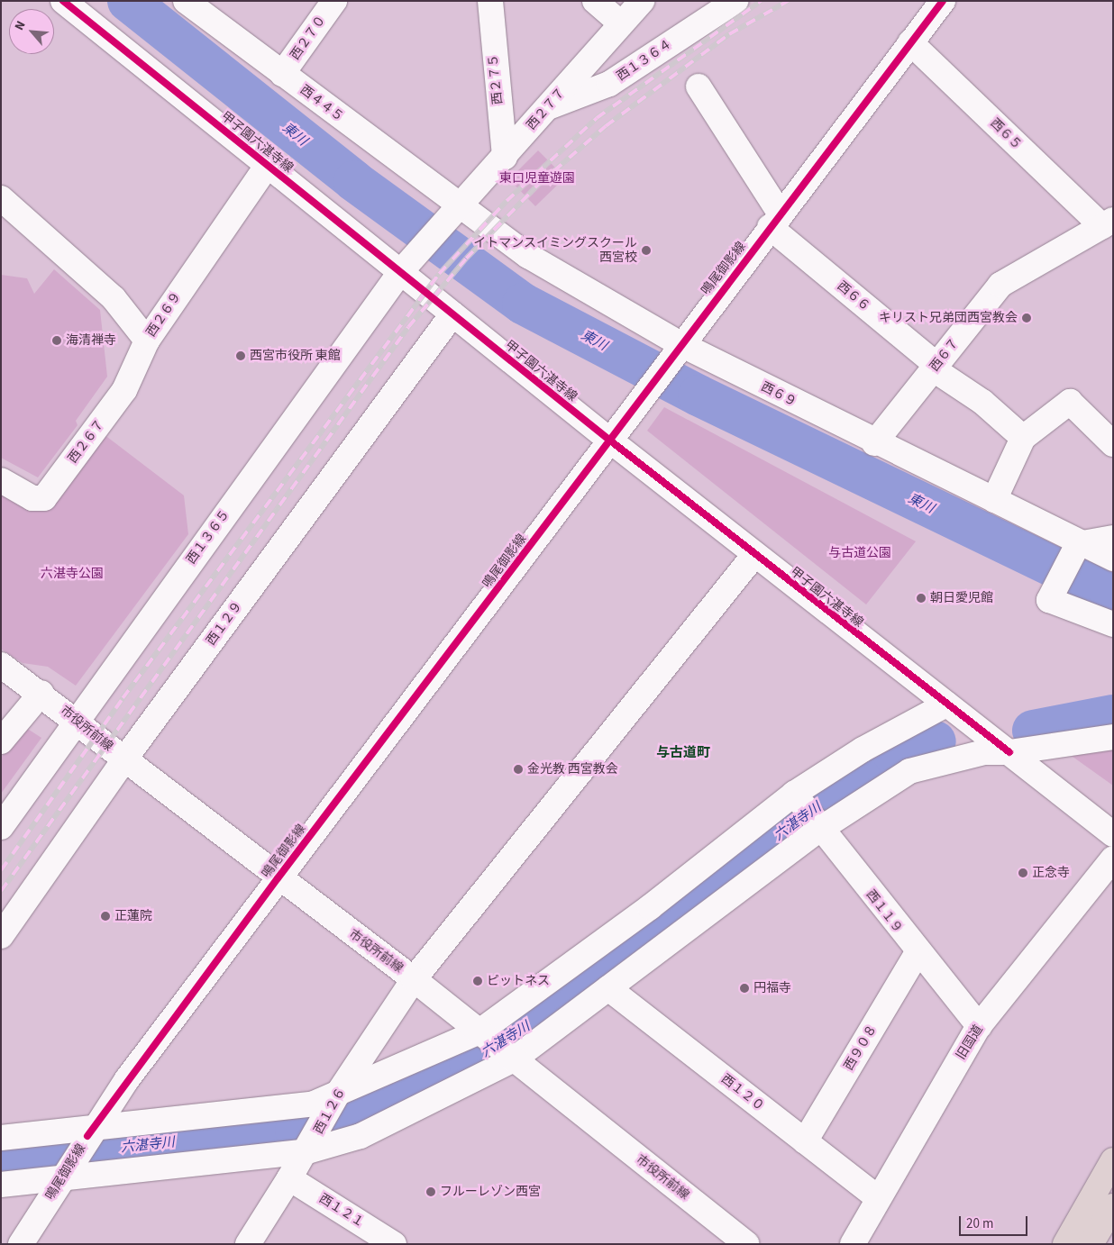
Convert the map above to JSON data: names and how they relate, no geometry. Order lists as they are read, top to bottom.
{
  "streets": {
    "street": [
      "西２７０",
      "西１３６４",
      "西２７５",
      "西４４５",
      "西２７７",
      "西６５",
      "甲子園六湛寺線",
      "鳴尾御影線",
      "西６６",
      "西２６９",
      "西６７",
      "西６９",
      "西２６７",
      "西１３６５",
      "西１２９",
      "市役所前線",
      "西１１９",
      "旧国道",
      "西９０８",
      "西１２０",
      "西１２６",
      "西１２１"
    ]
  },
  "crossings": [
    ["西２７０", "西４４５"],
    ["西１３６４", "西２７７"],
    ["西２７５", "西２７７"],
    ["西４４５", "西２７７"],
    ["西４４５", "西６９"],
    ["西２７７", "西６９"],
    ["西２７７", "西１３６５"],
    ["西６５", "鳴尾御影線"],
    ["西６５", "西６７"],
    ["甲子園六湛寺線", "鳴尾御影線"],
    ["甲子園六湛寺線", "西２６９"],
    ["甲子園六湛寺線", "西１３６５"],
    ["甲子園六湛寺線", "西１２９"],
    ["甲子園六湛寺線", "西１２６"],
    ["鳴尾御影線", "西６６"],
    ["鳴尾御影線", "西６９"],
    ["鳴尾御影線", "市役所前線"],
    ["西６６", "西６７"],
    ["西２６９", "西２６７"],
    ["西６７", "西６９"],
    ["西１３６５", "市役所前線"],
    ["西１２９", "市役所前線"],
    ["市役所前線", "西１２６"],
    ["西１１９", "旧国道"],
    ["西１１９", "西９０８"],
    ["旧国道", "西１２０"],
    ["西９０８", "西１２０"],
    ["西１２６", "西１２１"]
  ],
  "districts": ["与古道町"],
  "water": ["東川", "六湛寺川"],
  "parks": ["東口児童遊園", "与古道公園", "六湛寺公園"],
  "places": [
    "イトマンスイミングスクール 西宮校",
    "キリスト兄弟団西宮教会",
    "海清禅寺",
    "西宮市役所 東館",
    "朝日愛児館",
    "金光教 西宮教会",
    "正念寺",
    "正蓮院",
    "ピットネス",
    "円福寺",
    "フルーレゾン西宮"
  ],
  "scale_bar": "20 m",
  "north": "top left"
}
